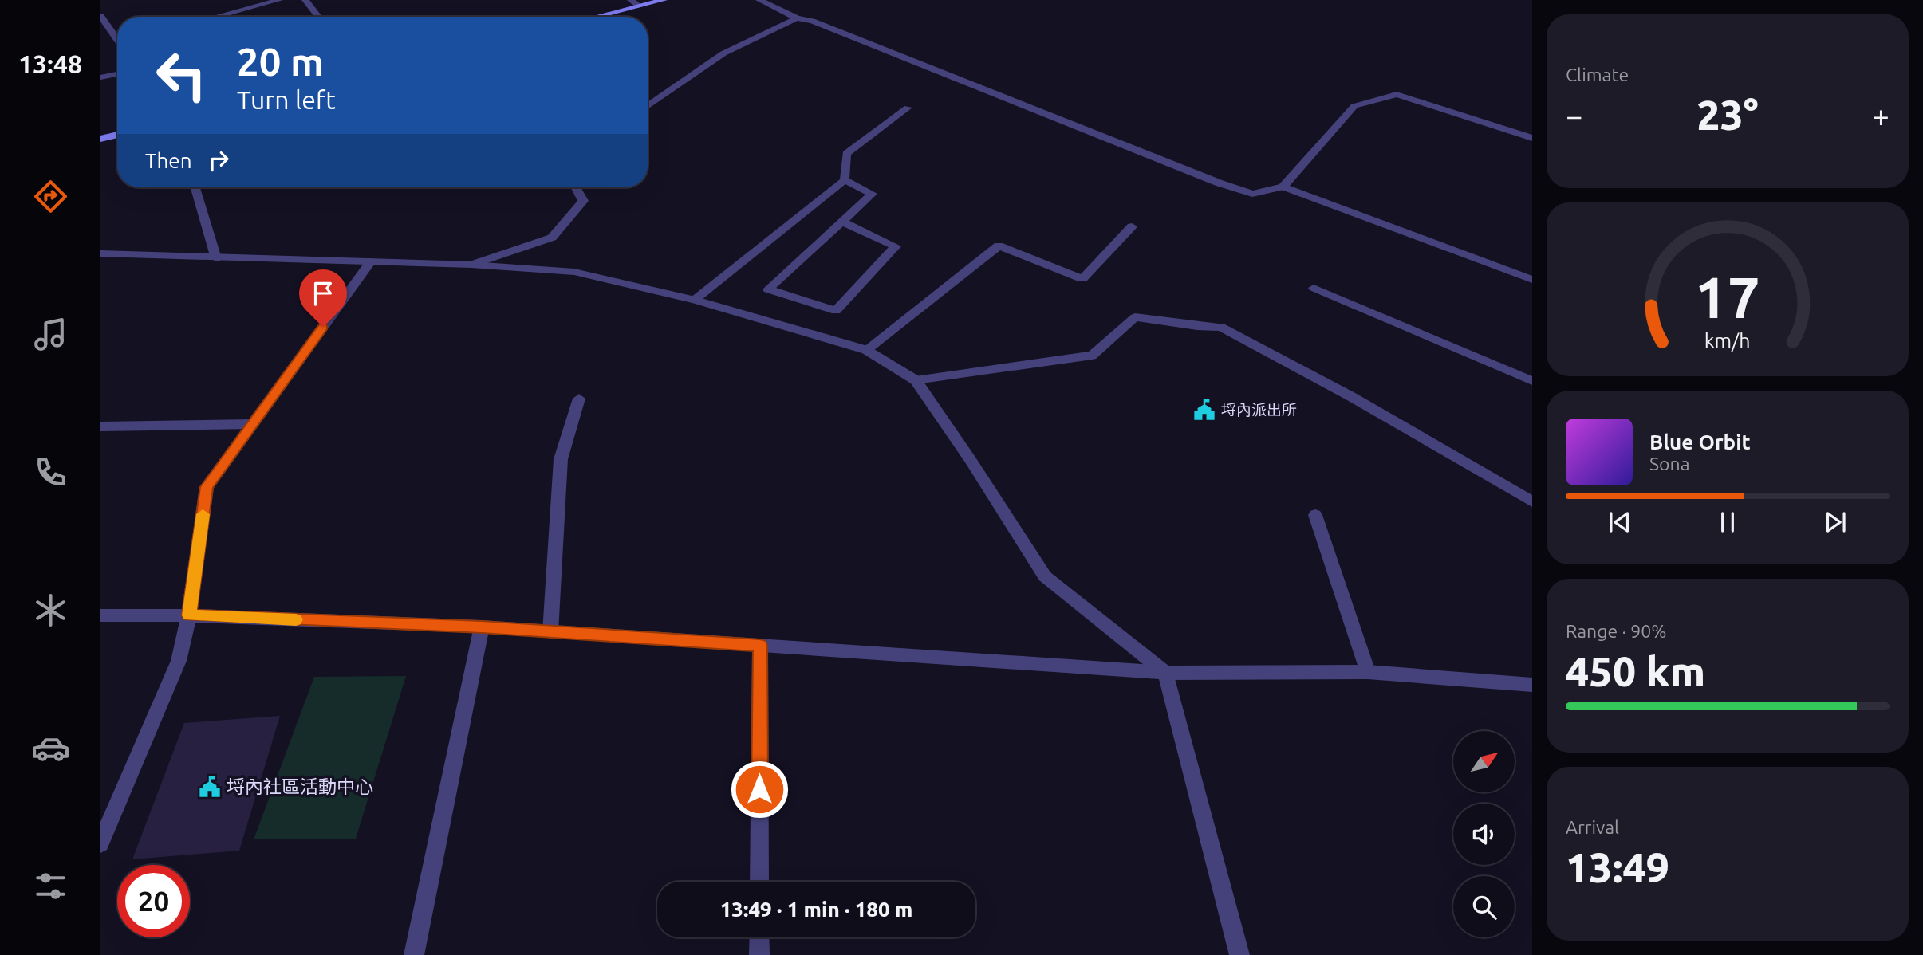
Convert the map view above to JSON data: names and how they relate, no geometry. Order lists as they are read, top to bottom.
{
  "places": {
    "public building": ["埒內派出所", "埒內社區活動中心"]
  },
  "north": "top right",
  "page": {
    "tabs": "13:48",
    "tile": [
      "Climate",
      ["Range · 90%", "450 km"],
      ["Arrival", "13:49"]
    ],
    "turn": ["20 m", "Turn left"],
    "heat": ["−", "23°", "+"],
    "then": "Then",
    "song": ["Blue Orbit", "Sona"],
    "limit": "20",
    "trip": "13:49 · 1 min · 180 m",
    "gauge": ["17", "km/h"]
  }
}
